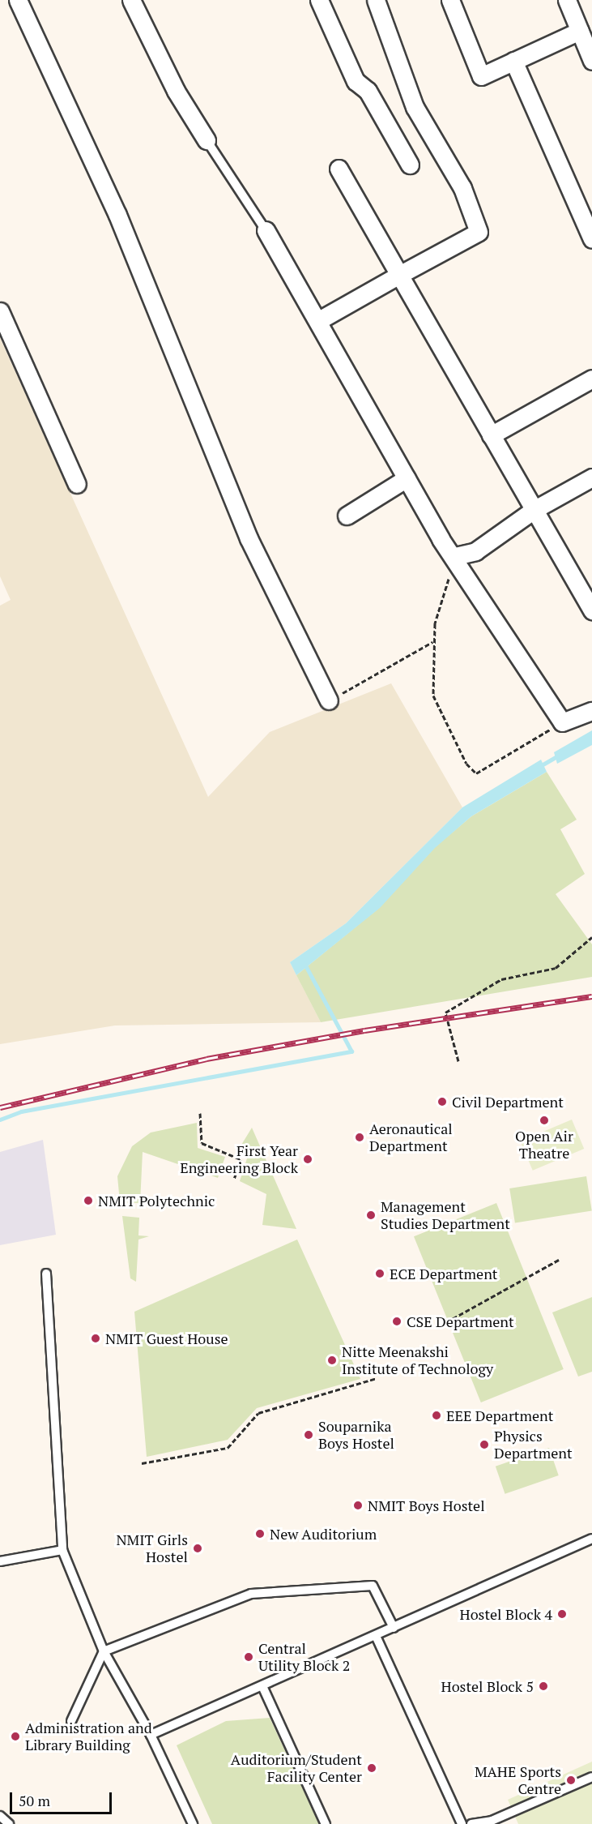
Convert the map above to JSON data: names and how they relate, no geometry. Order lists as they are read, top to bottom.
{
  "places": [
    "Civil Department",
    "Open Air Theatre",
    "Aeronautical Department",
    "First Year Engineering Block",
    "NMIT Polytechnic",
    "Management Studies Department",
    "ECE Department",
    "CSE Department",
    "NMIT Guest House",
    "Nitte Meenakshi Institute of Technology",
    "EEE Department",
    "Souparnika Boys Hostel",
    "Physics Department",
    "NMIT Boys Hostel",
    "New Auditorium",
    "NMIT Girls Hostel",
    "Hostel Block 4",
    "Central Utility Block 2",
    "Hostel Block 5",
    "Administration and Library Building",
    "Auditorium/Student Facility Center",
    "MAHE Sports Centre"
  ],
  "scale_bar": "50 m"
}
